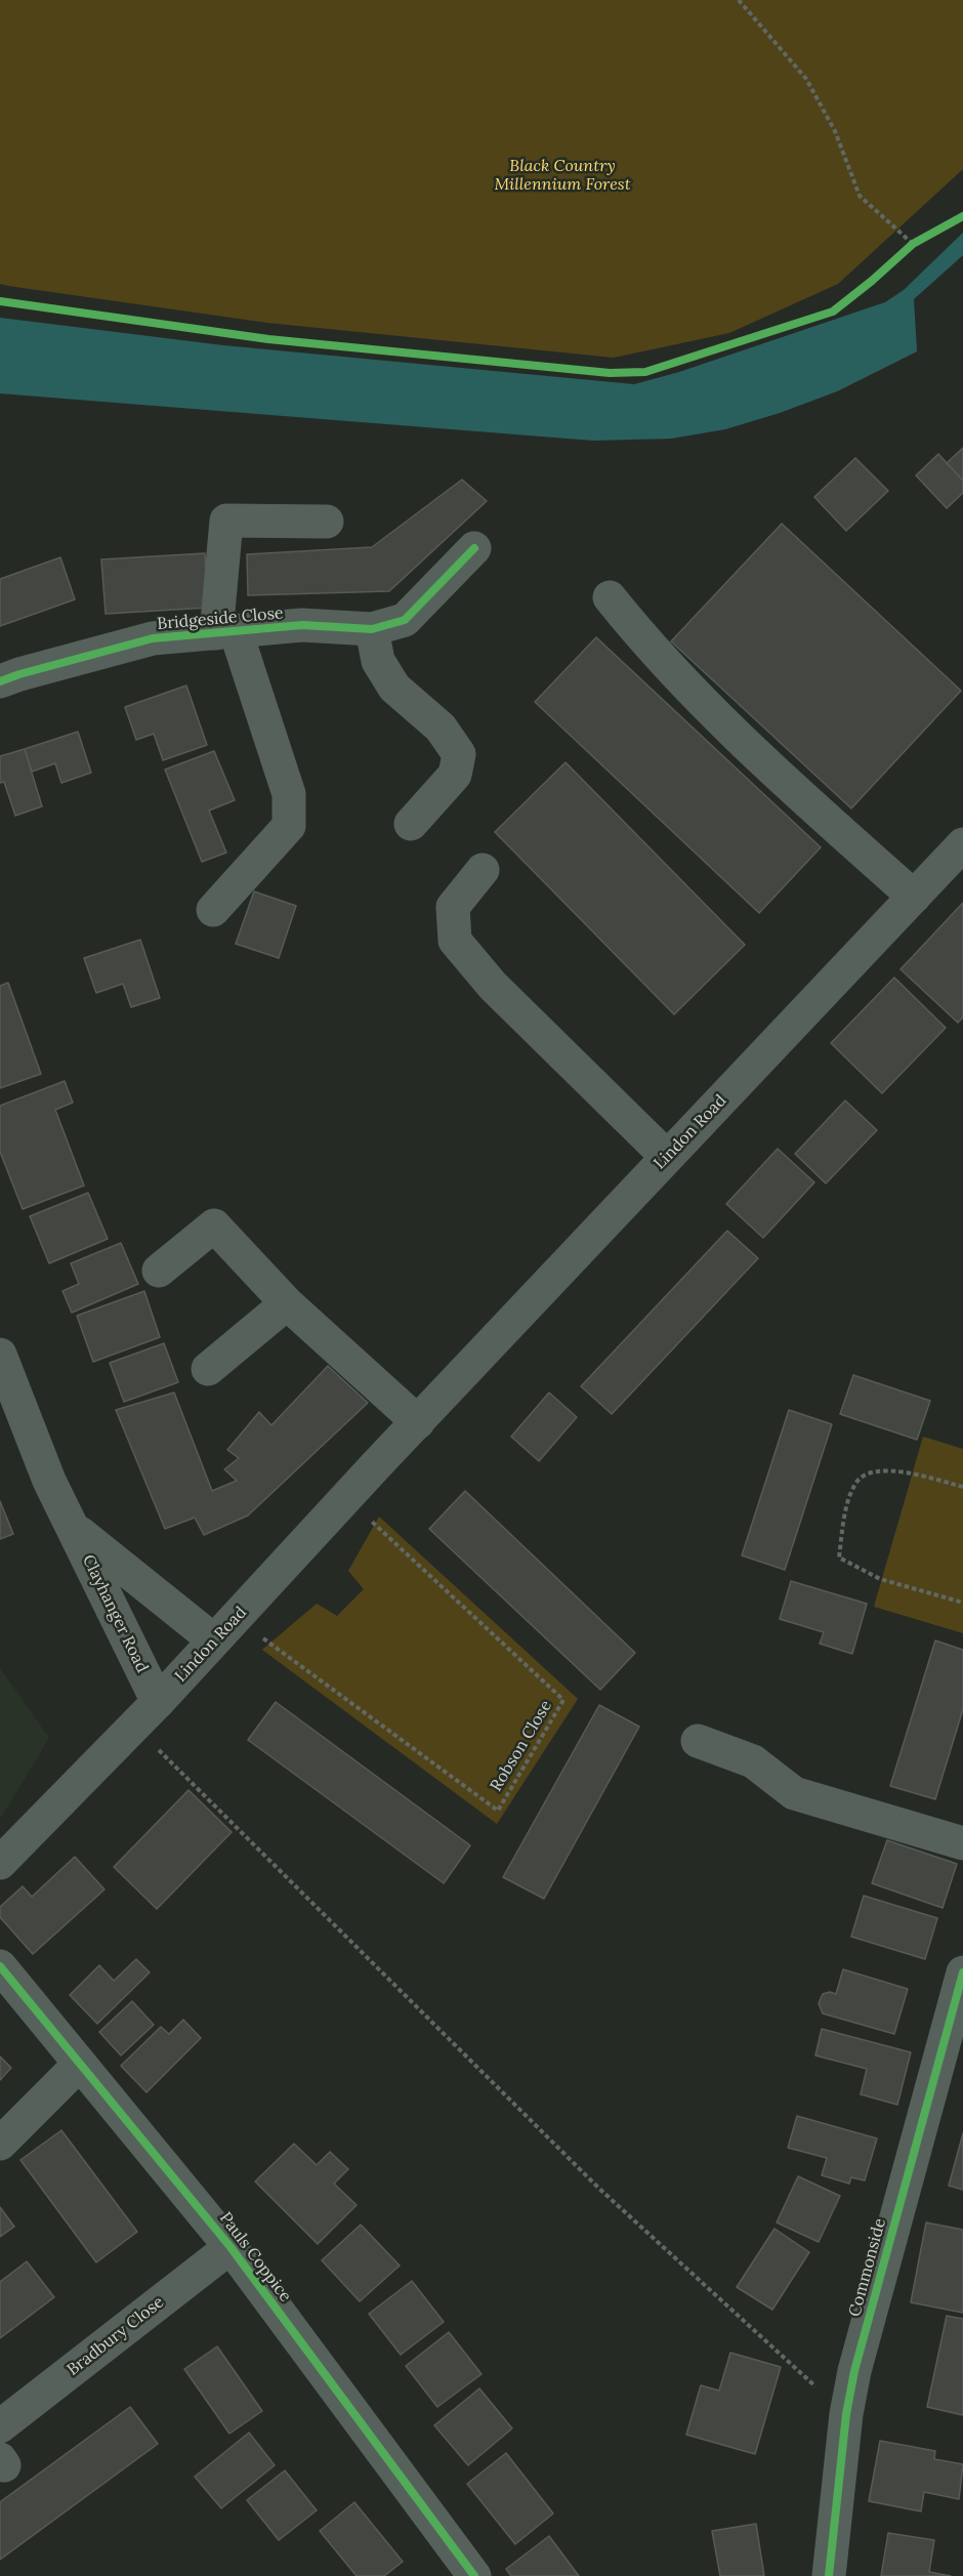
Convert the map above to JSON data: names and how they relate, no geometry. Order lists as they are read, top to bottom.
{
  "streets": {
    "street": [
      "Bridgeside Close",
      "Lindon Road",
      "Clayhanger Road",
      "Pauls Coppice",
      "Commonside",
      "Bradbury Close"
    ],
    "path": ["Robson Close"]
  },
  "crossings": [
    ["Lindon Road", "Clayhanger Road"],
    ["Lindon Road", "Robson Close"],
    ["Clayhanger Road", "Robson Close"],
    ["Pauls Coppice", "Bradbury Close"]
  ],
  "parks": ["Black Country Millennium Forest"]
}
